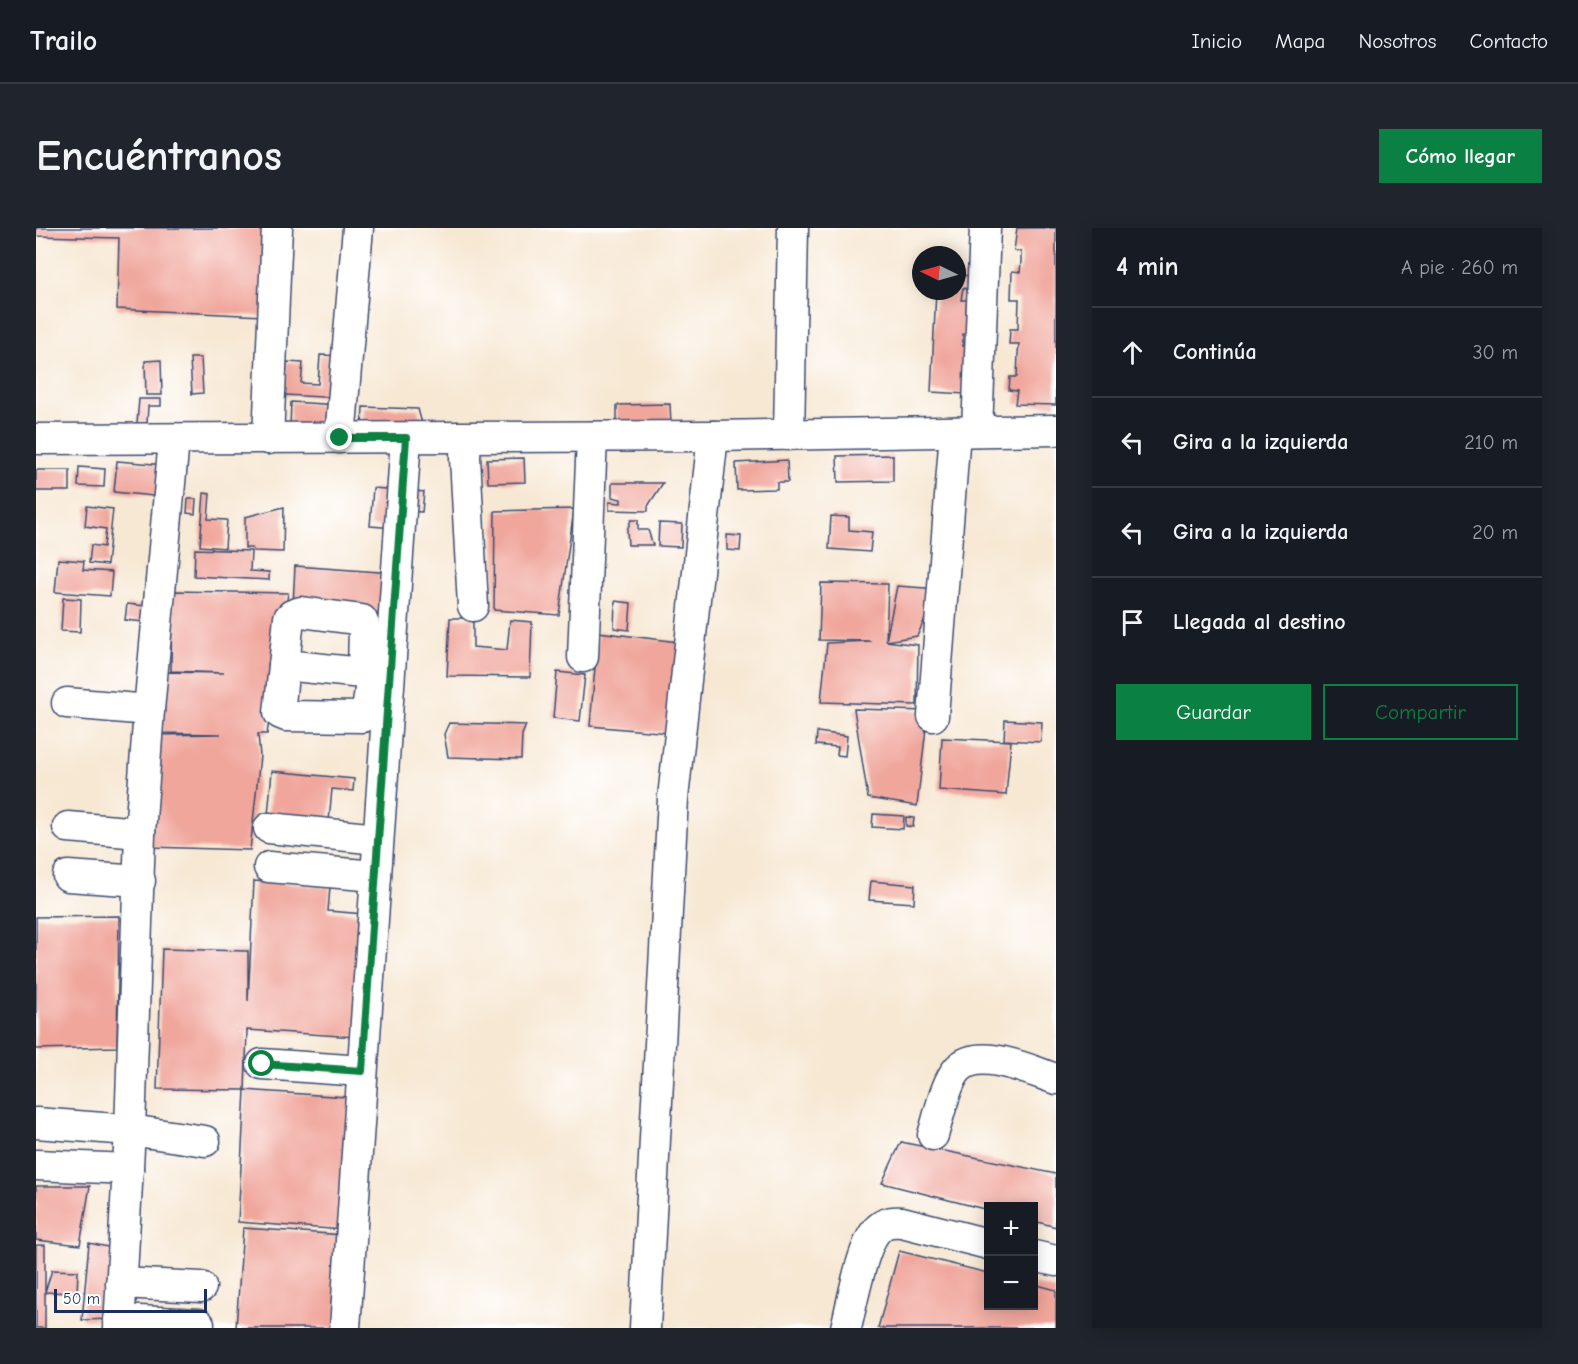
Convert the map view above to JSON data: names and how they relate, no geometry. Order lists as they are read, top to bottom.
{
  "scale_bar": "50 m",
  "north": "left",
  "page": {
    "header": "Trailo",
    "nav": [
      "Inicio",
      "Mapa",
      "Nosotros",
      "Contacto"
    ],
    "buttons": [
      "Cómo llegar",
      ["Guardar", "Compartir"]
    ],
    "title": "Encuéntranos",
    "heading": ["4 min", "A pie · 260 m"],
    "list": [
      ["Continúa", "30 m"],
      ["Gira a la izquierda", "210 m"],
      ["Gira a la izquierda", "20 m"],
      "Llegada al destino"
    ],
    "map_buttons": ["+", "−"],
    "scale": "50 m"
  }
}
